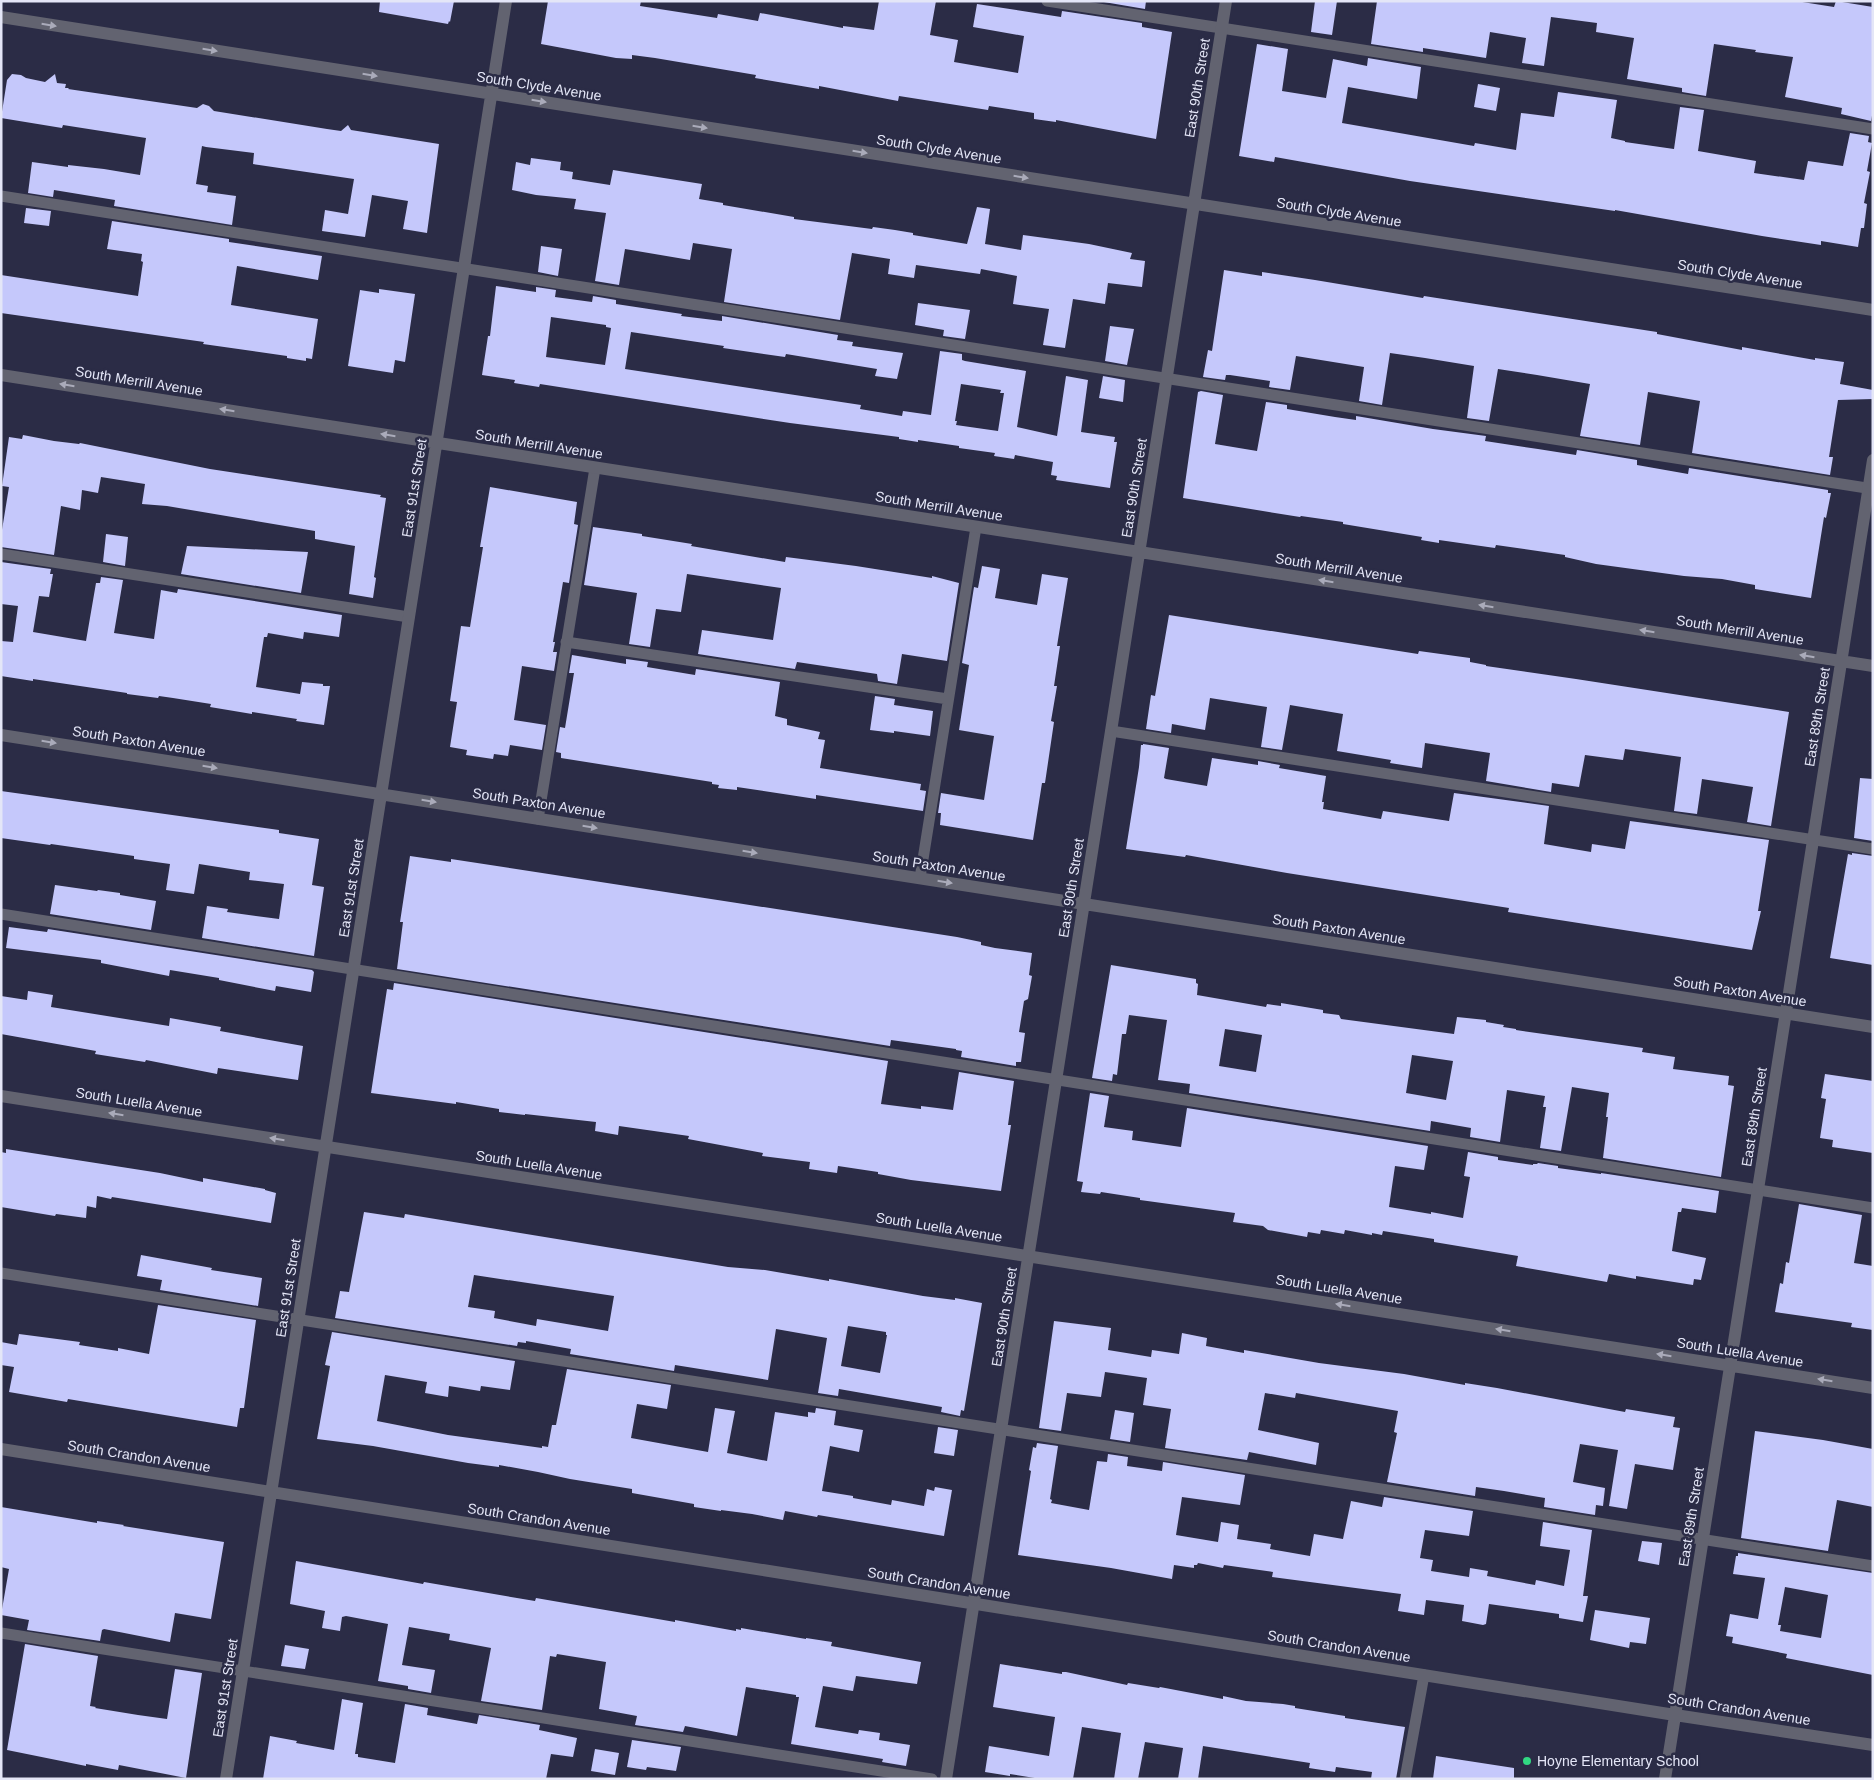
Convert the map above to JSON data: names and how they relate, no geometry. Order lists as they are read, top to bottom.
{
  "streets": {
    "street": [
      "South Clyde Avenue",
      "East 90th Street",
      "South Merrill Avenue",
      "East 91st Street",
      "East 89th Street",
      "South Paxton Avenue",
      "South Luella Avenue",
      "South Crandon Avenue"
    ]
  },
  "crossings": [
    ["South Clyde Avenue", "East 90th Street"],
    ["South Clyde Avenue", "East 91st Street"],
    ["East 90th Street", "South Merrill Avenue"],
    ["East 90th Street", "South Paxton Avenue"],
    ["East 90th Street", "South Luella Avenue"],
    ["East 90th Street", "South Crandon Avenue"],
    ["South Merrill Avenue", "East 91st Street"],
    ["South Merrill Avenue", "East 89th Street"],
    ["East 91st Street", "South Paxton Avenue"],
    ["East 91st Street", "South Luella Avenue"],
    ["East 91st Street", "South Crandon Avenue"],
    ["East 89th Street", "South Paxton Avenue"],
    ["East 89th Street", "South Luella Avenue"],
    ["East 89th Street", "South Crandon Avenue"]
  ],
  "one_way": [
    "South Clyde Avenue",
    "South Merrill Avenue",
    "South Paxton Avenue",
    "South Luella Avenue"
  ],
  "places": ["Hoyne Elementary School"]
}
